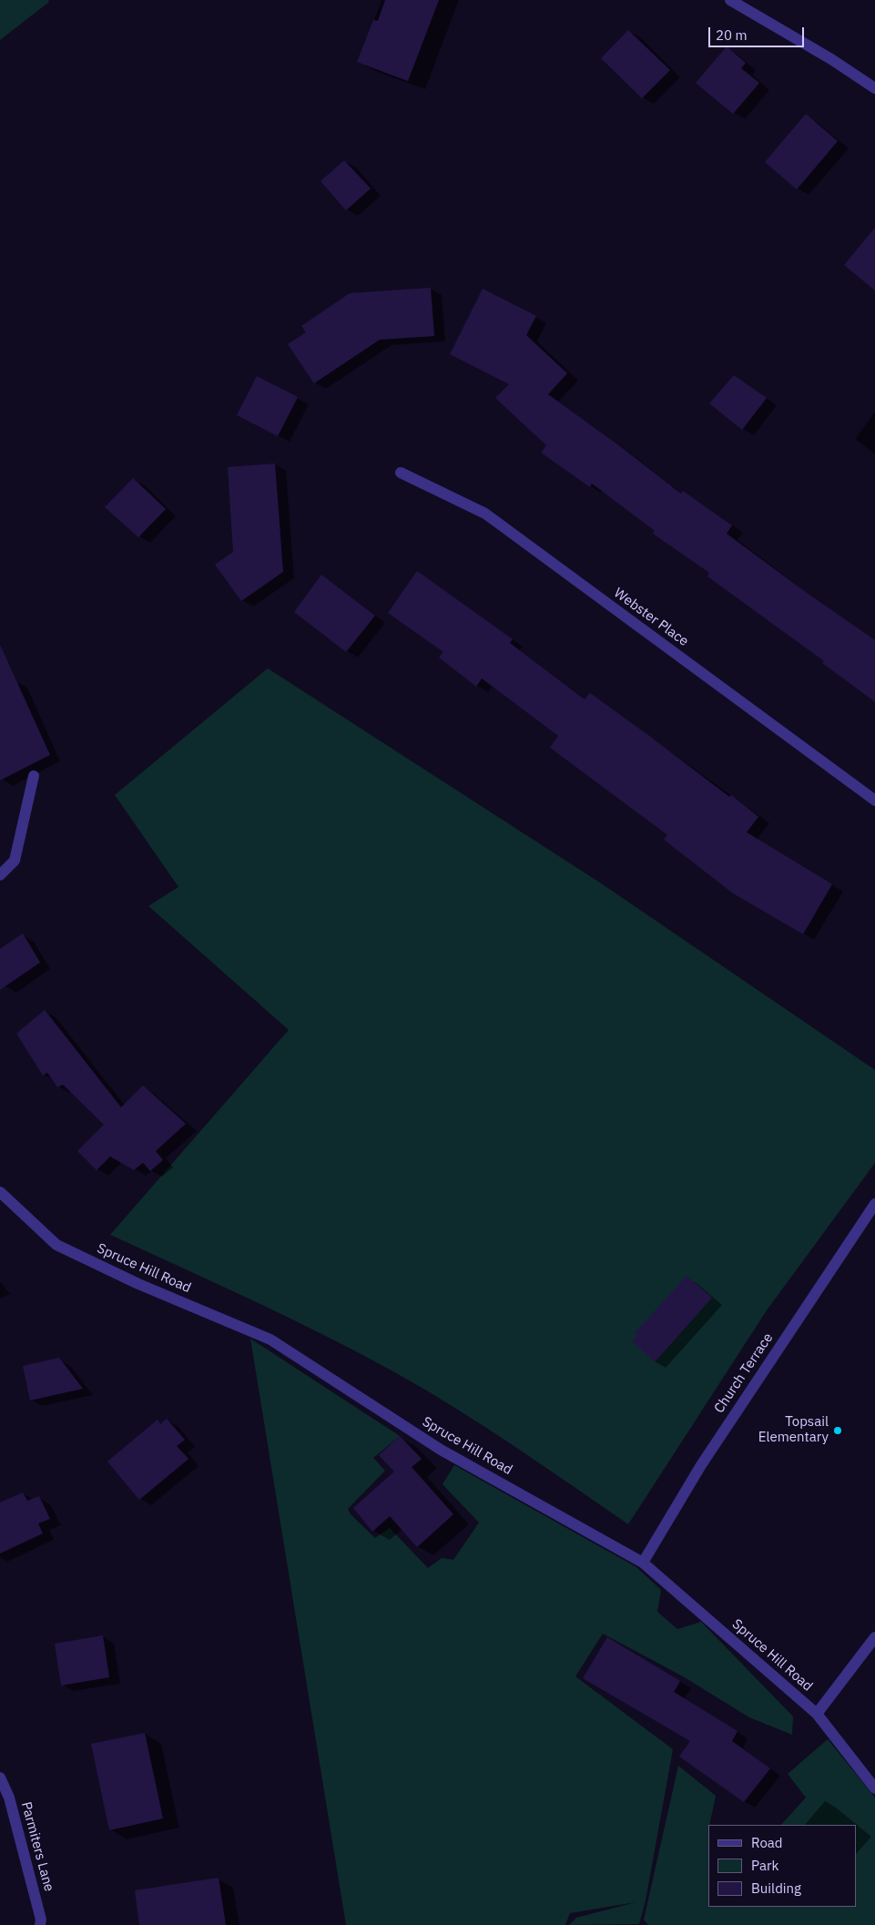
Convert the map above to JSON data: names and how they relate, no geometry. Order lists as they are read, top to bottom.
{
  "streets": {
    "street": [
      "Webster Place",
      "Spruce Hill Road",
      "Church Terrace",
      "Parmiters Lane"
    ]
  },
  "crossings": [
    ["Spruce Hill Road", "Church Terrace"]
  ],
  "places": ["Topsail Elementary"],
  "legend": ["Road", "Park", "Building"],
  "scale_bar": "20 m"
}
